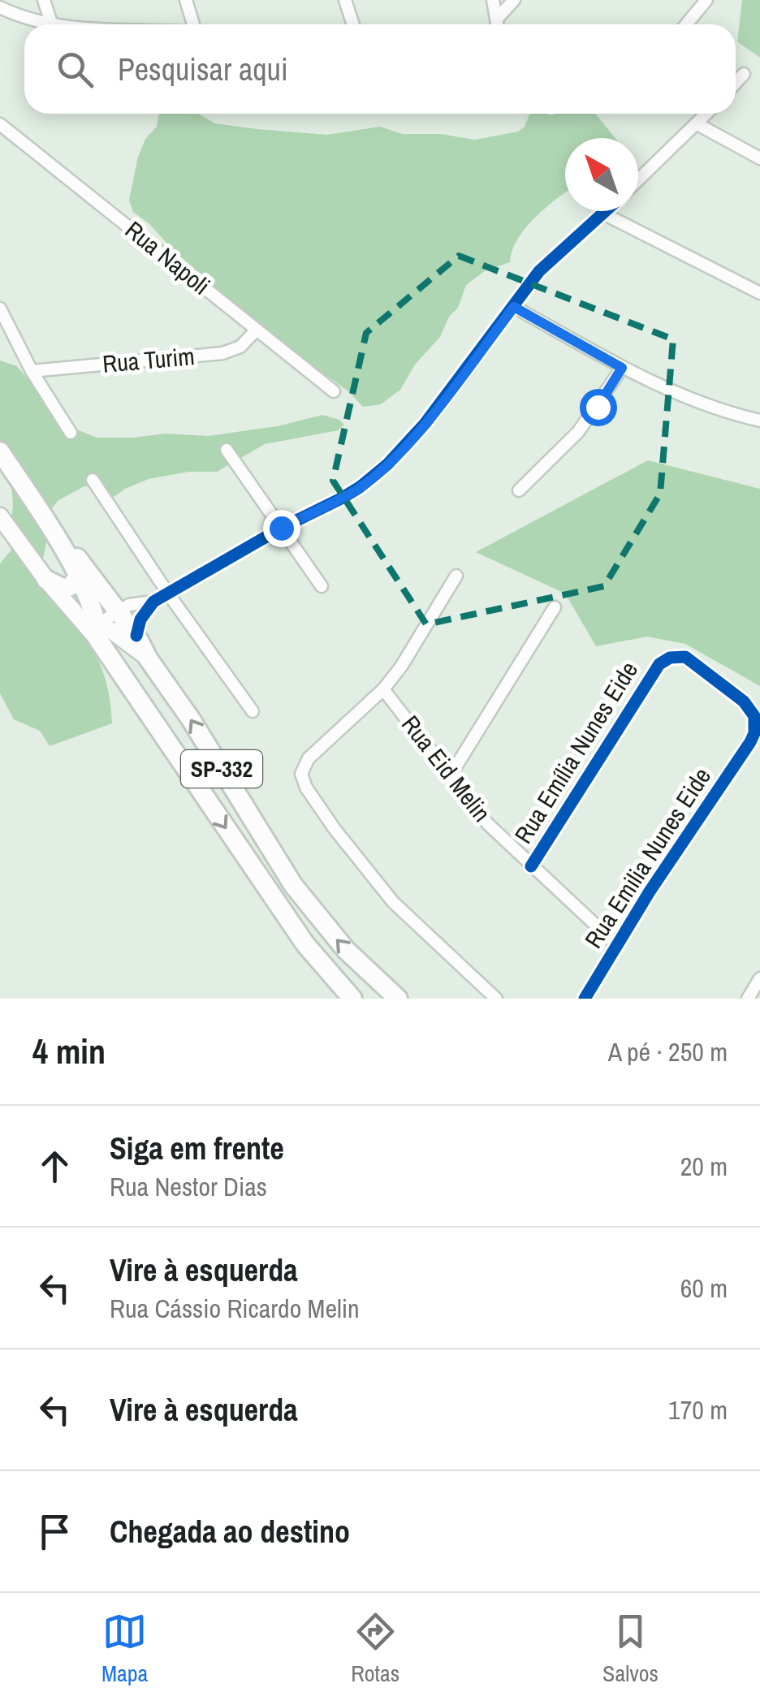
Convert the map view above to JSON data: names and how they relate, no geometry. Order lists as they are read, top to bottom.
{
  "streets": {
    "main road": ["SP-332"],
    "street": [
      "Rua Napoli",
      "Rua Turim",
      "Rua Emília Nunes Eide",
      "Rua Eid Melin",
      "Rua Emilia Nunes Eide"
    ]
  },
  "crossings": [
    ["Rua Napoli", "Rua Turim"],
    ["Rua Emília Nunes Eide", "Rua Eid Melin"],
    ["Rua Emília Nunes Eide", "Rua Emilia Nunes Eide"],
    ["Rua Eid Melin", "Rua Emilia Nunes Eide"]
  ],
  "north": "top left",
  "page": {
    "search": "Pesquisar aqui",
    "heading": ["4 min", "A pé · 250 m"],
    "list": [
      ["Siga em frente", "Rua Nestor Dias", "20 m"],
      ["Vire à esquerda", "Rua Cássio Ricardo Melin", "60 m"],
      ["Vire à esquerda", "170 m"],
      "Chegada ao destino"
    ],
    "nav": ["Mapa", "Rotas", "Salvos"]
  }
}
